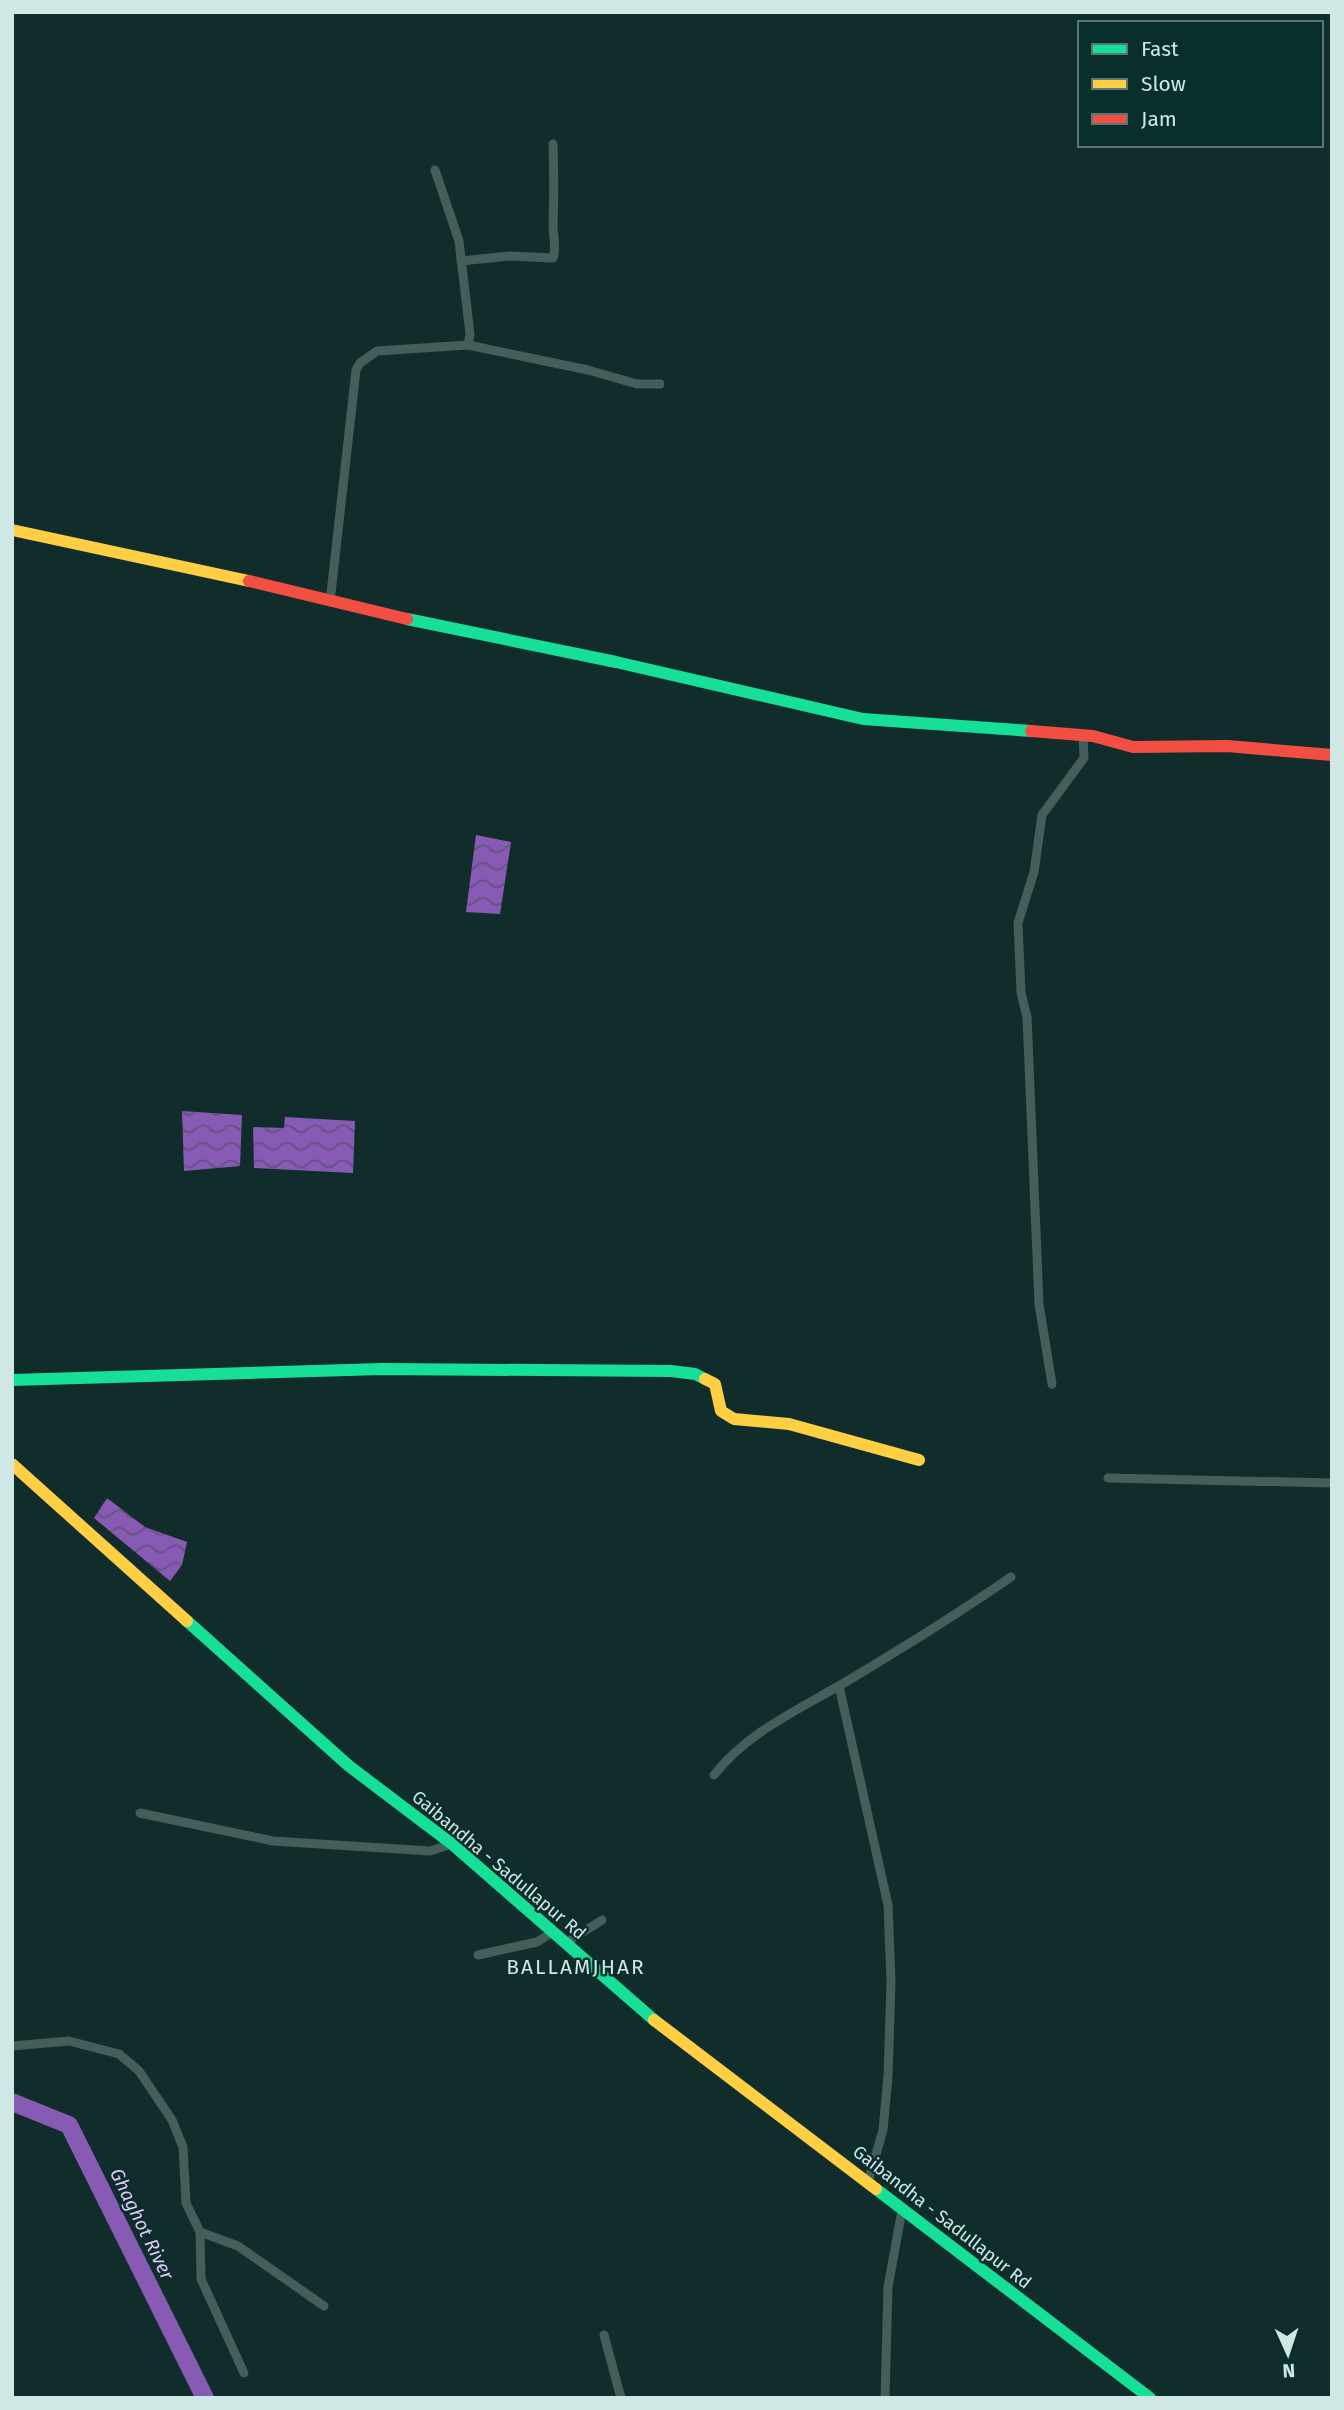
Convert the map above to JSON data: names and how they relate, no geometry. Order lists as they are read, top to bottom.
{
  "streets": {
    "street": ["Gaibandha - Sadullapur Rd"]
  },
  "districts": ["BALLAMJHAR"],
  "water": ["Ghaghot River"],
  "legend": ["Fast", "Slow", "Jam"],
  "north": "bottom"
}
